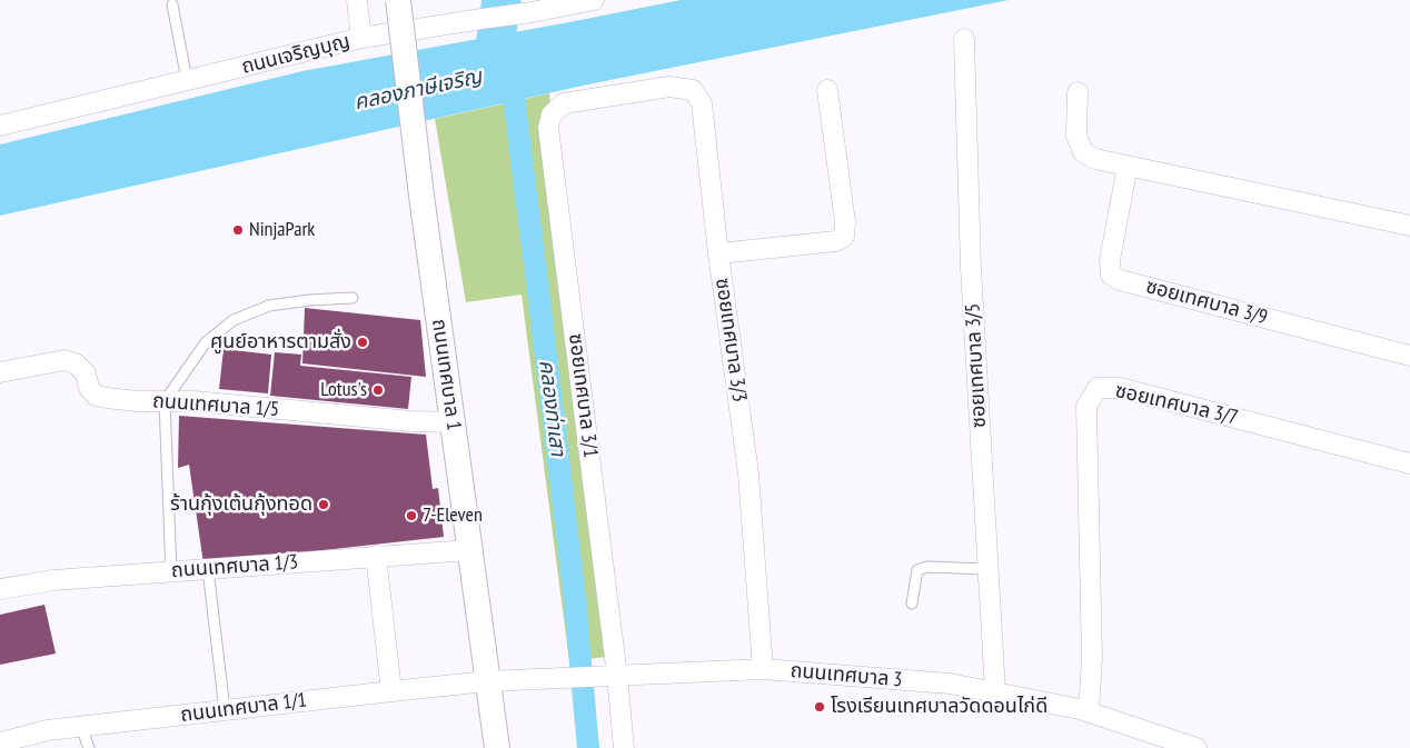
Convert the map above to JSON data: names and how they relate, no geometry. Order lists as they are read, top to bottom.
{
  "streets": {
    "street": [
      "ถนนเจริญบุญ",
      "ซอยเทศบาล 3/9",
      "ซอยเทศบาล 3/3",
      "ซอยเทศบาล 3/5",
      "ถนนเทศบาล 1",
      "ซอยเทศบาล 3/1",
      "ซอยเทศบาล 3/7",
      "ถนนเทศบาล 1/5",
      "ถนนเทศบาล 1/3",
      "ถนนเทศบาล 3",
      "ถนนเทศบาล 1/1"
    ]
  },
  "crossings": [
    ["ซอยเทศบาล 3/3", "ซอยเทศบาล 3/1"],
    ["ซอยเทศบาล 3/3", "ถนนเทศบาล 3"],
    ["ซอยเทศบาล 3/5", "ถนนเทศบาล 3"],
    ["ถนนเทศบาล 1", "ถนนเทศบาล 1/5"],
    ["ถนนเทศบาล 1", "ถนนเทศบาล 1/3"],
    ["ถนนเทศบาล 1", "ถนนเทศบาล 3"],
    ["ถนนเทศบาล 1", "ถนนเทศบาล 1/1"],
    ["ซอยเทศบาล 3/1", "ถนนเทศบาล 3"],
    ["ซอยเทศบาล 3/7", "ถนนเทศบาล 3"],
    ["ถนนเทศบาล 3", "ถนนเทศบาล 1/1"]
  ],
  "water": ["คลองภาษีเจริญ", "คลองท่าเสา"],
  "places": [
    "NinjaPark",
    "ศูนย์อาหารตามสั่ง",
    "Lotus's",
    "ร้านกุ้งเต้นกุ้งทอด",
    "7-Eleven",
    "โรงเรียนเทศบาลวัดดอนไก่ดี"
  ]
}
